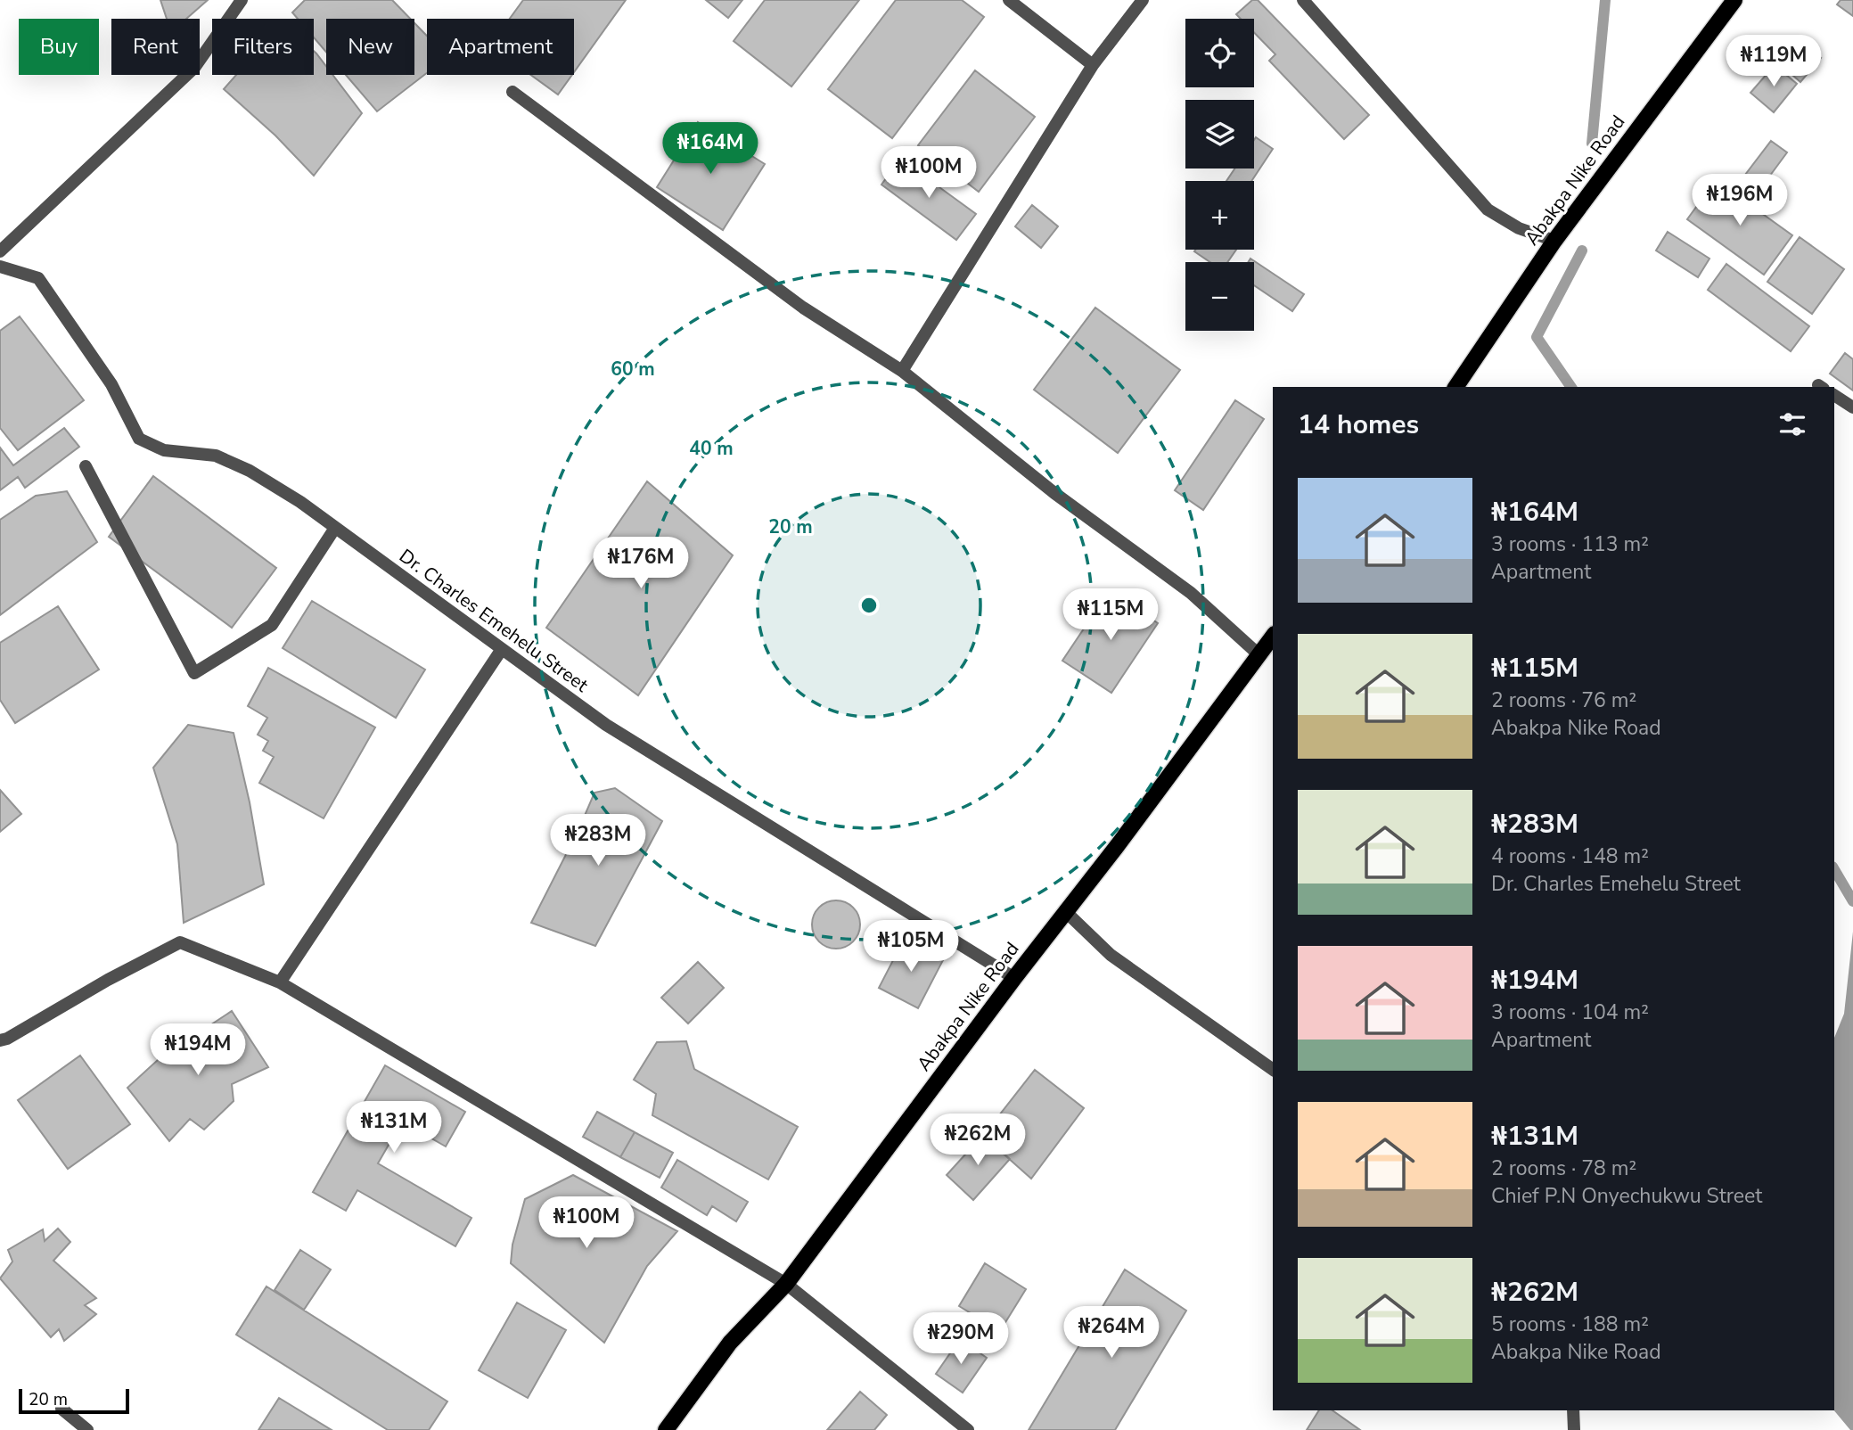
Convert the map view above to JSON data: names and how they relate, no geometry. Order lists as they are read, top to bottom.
{
  "streets": {
    "main road": ["Abakpa Nike Road"],
    "street": ["Dr. Charles Emehelu Street"]
  },
  "crossings": [
    ["Abakpa Nike Road", "Dr. Charles Emehelu Street"]
  ],
  "scale_bar": "20 m",
  "page": {
    "map_buttons": ["+", "−"],
    "chip": [
      "Buy",
      "Rent",
      "Filters",
      "New",
      "Apartment"
    ],
    "price": [
      "₦119M",
      "₦164M",
      "₦100M",
      "₦196M",
      "₦176M",
      "₦115M",
      "₦283M",
      "₦105M",
      "₦194M",
      "₦131M",
      "₦262M",
      "₦100M",
      "₦264M",
      "₦290M"
    ],
    "heading": "14 homes",
    "list": [
      {
        "name": "₦164M",
        "note": "3 rooms · 113 m² · Apartment"
      },
      {
        "name": "₦115M",
        "note": "2 rooms · 76 m² · Abakpa Nike Road"
      },
      {
        "name": "₦283M",
        "note": "4 rooms · 148 m² · Dr. Charles Emehelu Street"
      },
      {
        "name": "₦194M",
        "note": "3 rooms · 104 m² · Apartment"
      },
      {
        "name": "₦131M",
        "note": "2 rooms · 78 m² · Chief P.N Onyechukwu Street"
      },
      {
        "name": "₦262M",
        "note": "5 rooms · 188 m² · Abakpa Nike Road"
      }
    ],
    "scale": "20 m"
  },
  "rings": ["60 m", "40 m", "20 m"]
}
